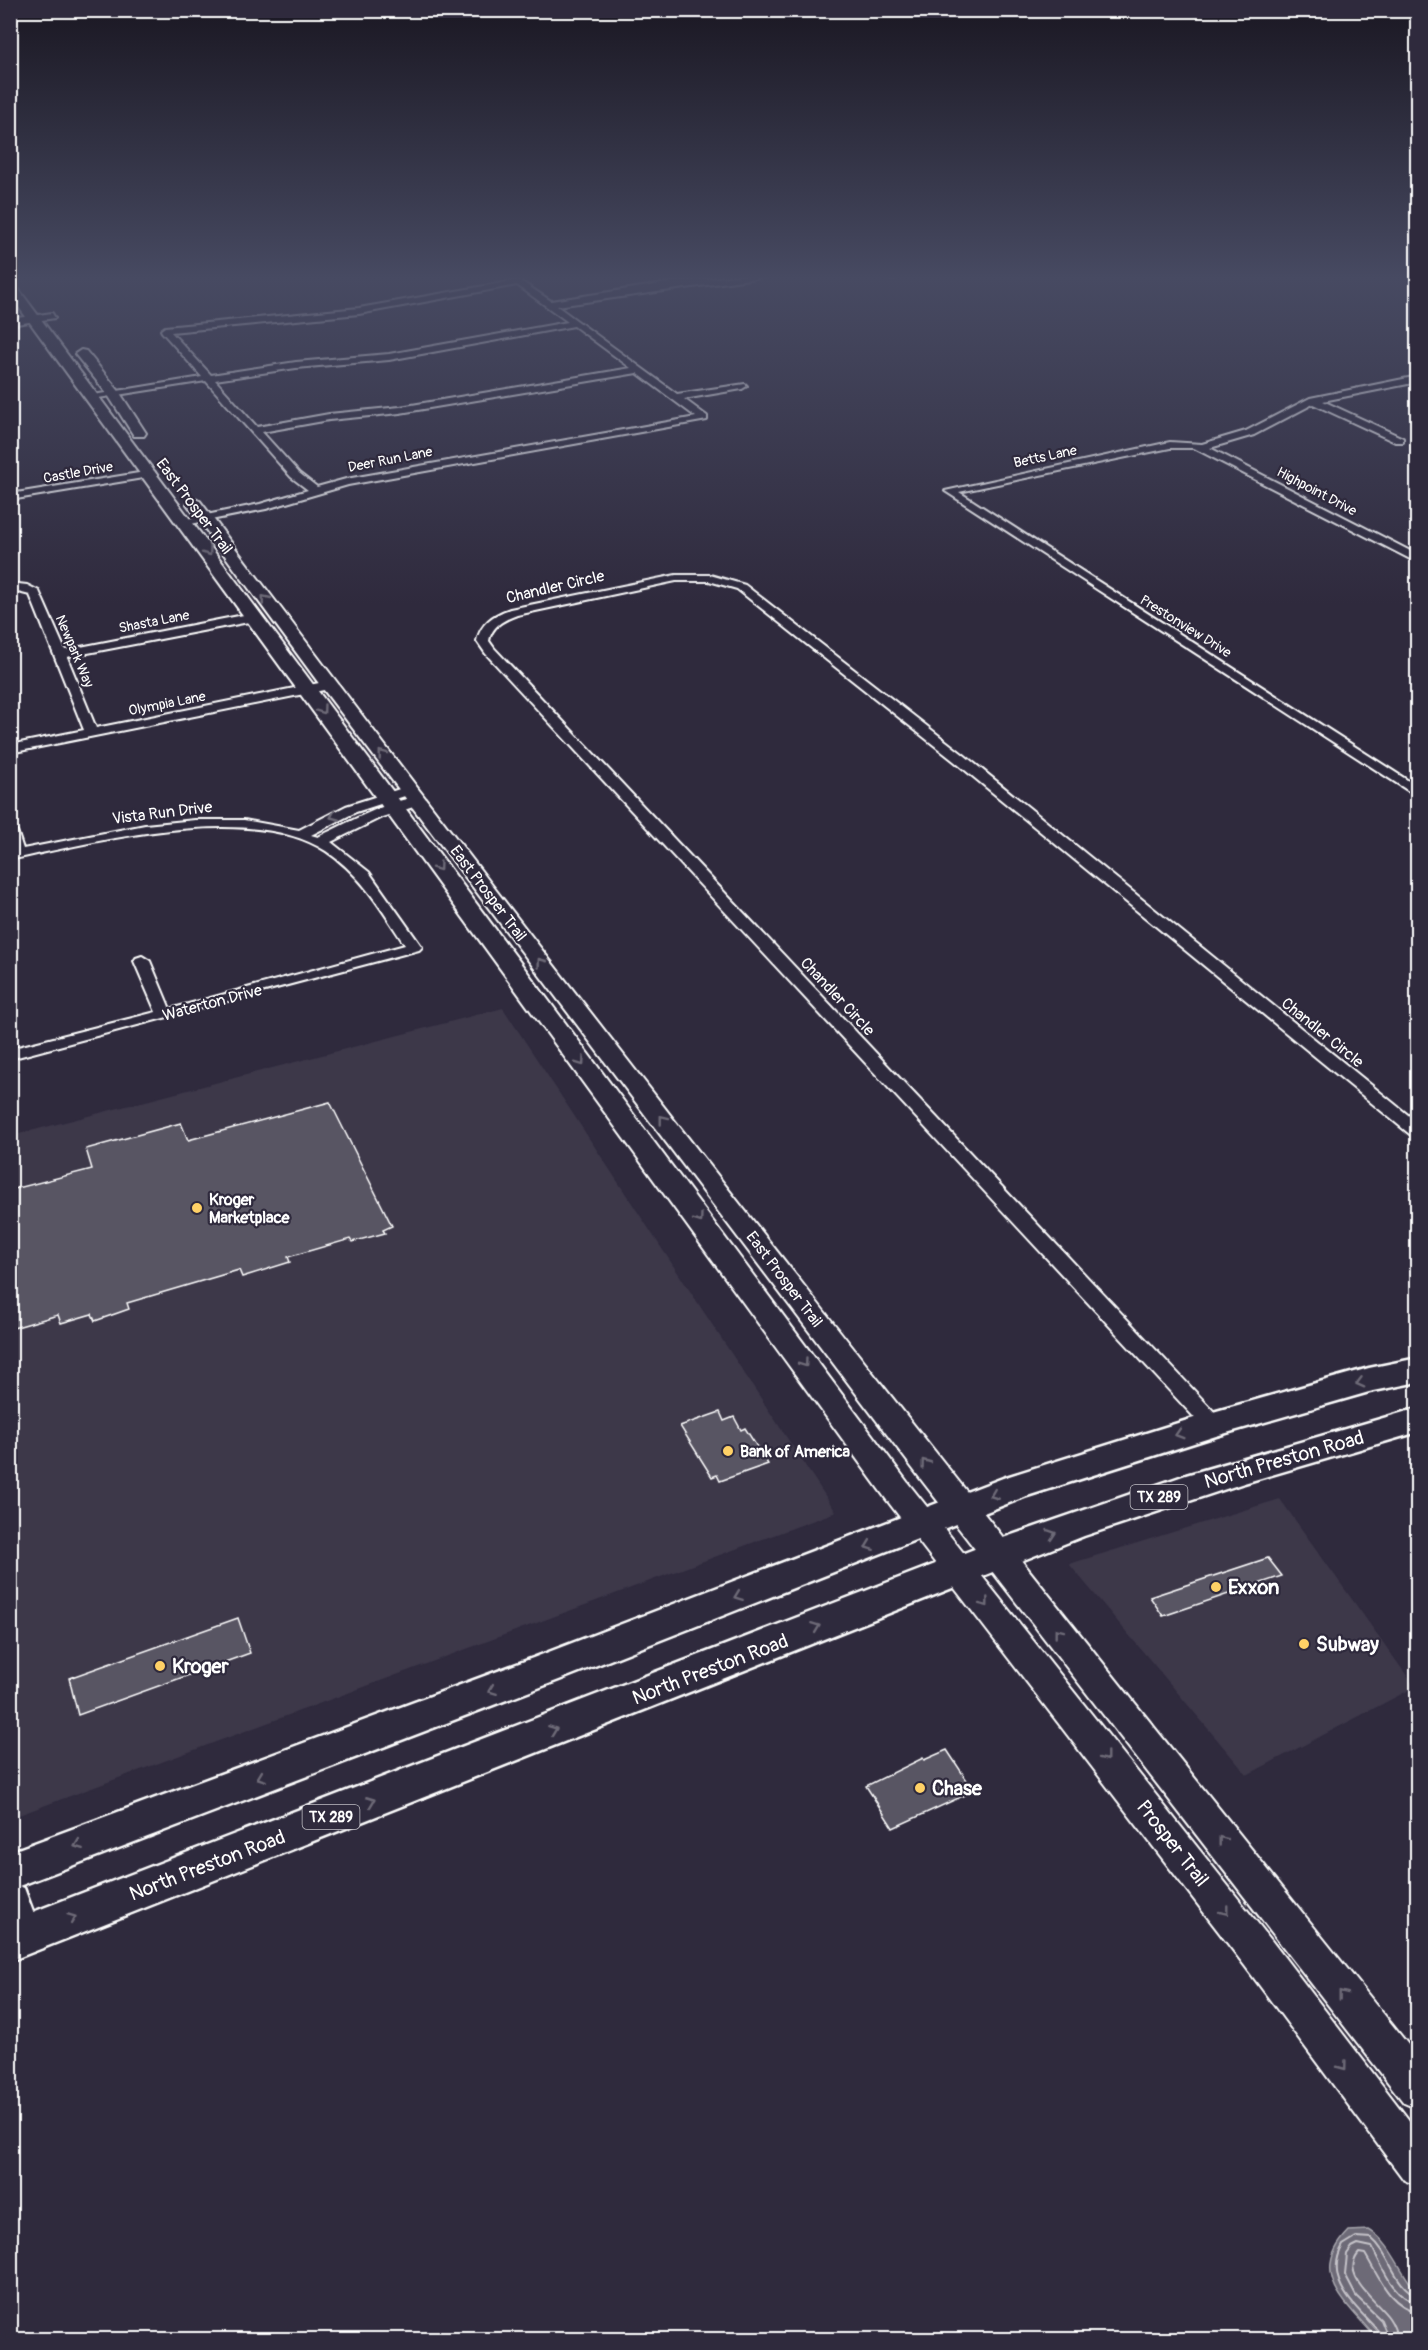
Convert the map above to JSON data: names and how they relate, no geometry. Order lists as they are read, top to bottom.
{
  "streets": {
    "main road": [
      "East Prosper Trail",
      "North Preston Road",
      "TX 289",
      "Prosper Trail"
    ],
    "street": [
      "Betts Lane",
      "Deer Run Lane",
      "Castle Drive",
      "Highpoint Drive",
      "Chandler Circle",
      "Shasta Lane",
      "Prestonview Drive",
      "Newpark Way",
      "Olympia Lane",
      "Vista Run Drive",
      "Waterton Drive"
    ]
  },
  "crossings": [
    ["Betts Lane", "Highpoint Drive"],
    ["Betts Lane", "Prestonview Drive"],
    ["Deer Run Lane", "East Prosper Trail"],
    ["Castle Drive", "East Prosper Trail"],
    ["East Prosper Trail", "Shasta Lane"],
    ["East Prosper Trail", "Olympia Lane"],
    ["East Prosper Trail", "Prosper Trail"],
    ["Shasta Lane", "Newpark Way"],
    ["Newpark Way", "Olympia Lane"],
    ["Vista Run Drive", "Waterton Drive"],
    ["North Preston Road", "Prosper Trail"]
  ],
  "places": [
    "Kroger Marketplace",
    "Bank of America",
    "Exxon",
    "Subway",
    "Kroger",
    "Chase"
  ]
}
